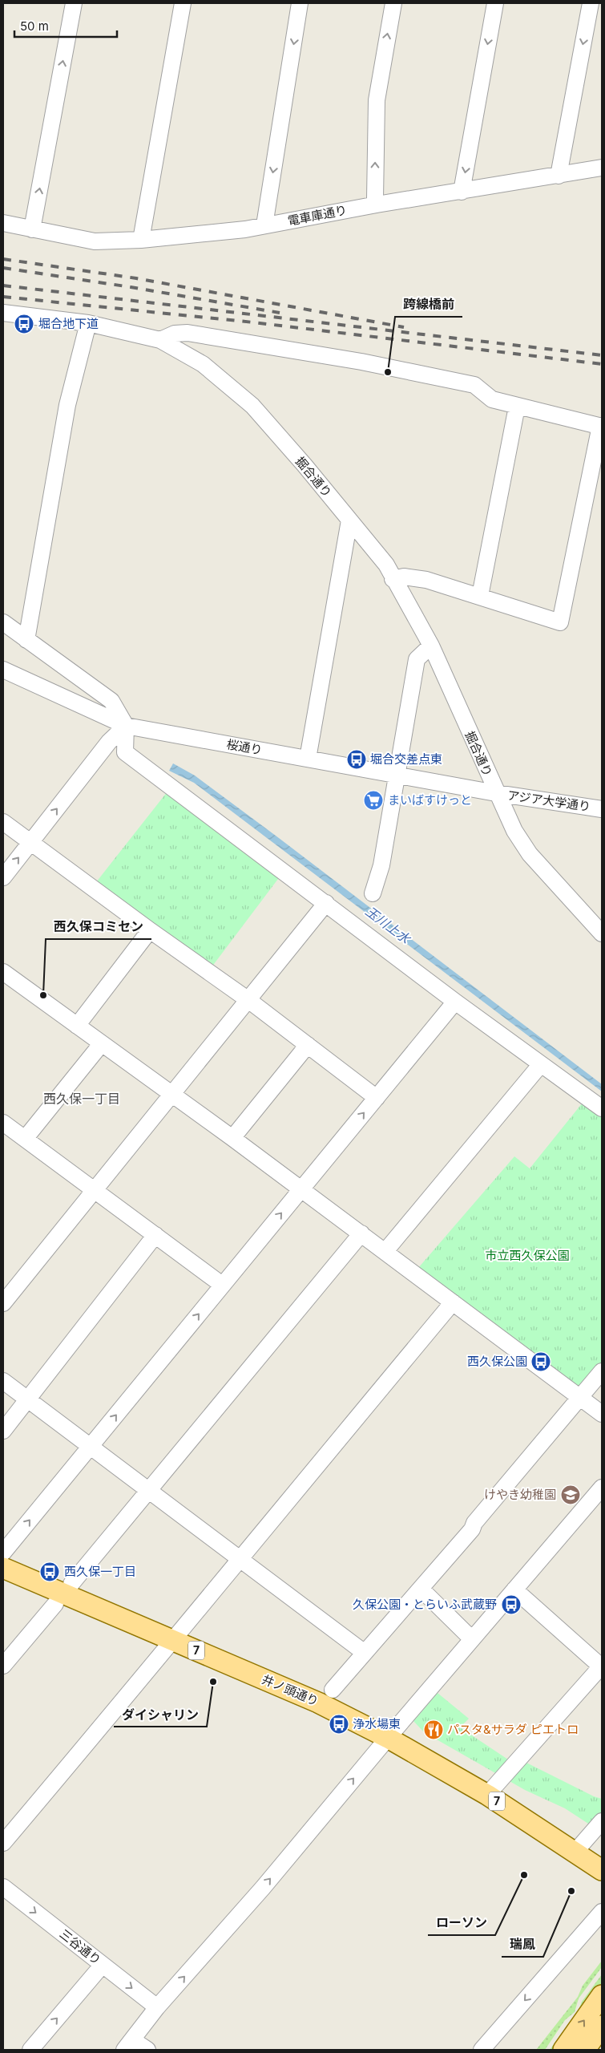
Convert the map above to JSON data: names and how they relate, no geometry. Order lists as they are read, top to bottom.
{
  "streets": {
    "main road": ["7", "井ノ頭通り"],
    "street": [
      "電車庫通り",
      "掘合通り",
      "桜通り",
      "アジア大学通り",
      "三谷通り"
    ]
  },
  "crossings": [
    ["掘合通り", "桜通り"],
    ["掘合通り", "アジア大学通り"],
    ["桜通り", "アジア大学通り"]
  ],
  "one_way": ["三谷通り"],
  "districts": ["西久保一丁目"],
  "water": ["玉川上水"],
  "parks": ["市立西久保公園"],
  "places": {
    "bus stop": [
      "堀合地下道",
      "堀合交差点東",
      "西久保公園",
      "西久保一丁目",
      "久保公園・とらいふ武蔵野",
      "浄水場東"
    ],
    "other": [
      "跨線橋前",
      "西久保コミセン",
      "ダイシャリン",
      "ローソン",
      "瑞鳳"
    ],
    "supermarket": ["まいばすけっと"],
    "school or university": ["けやき幼稚園"],
    "restaurant": ["パスタ&サラダ ピエトロ"]
  },
  "scale_bar": "50 m"
}
